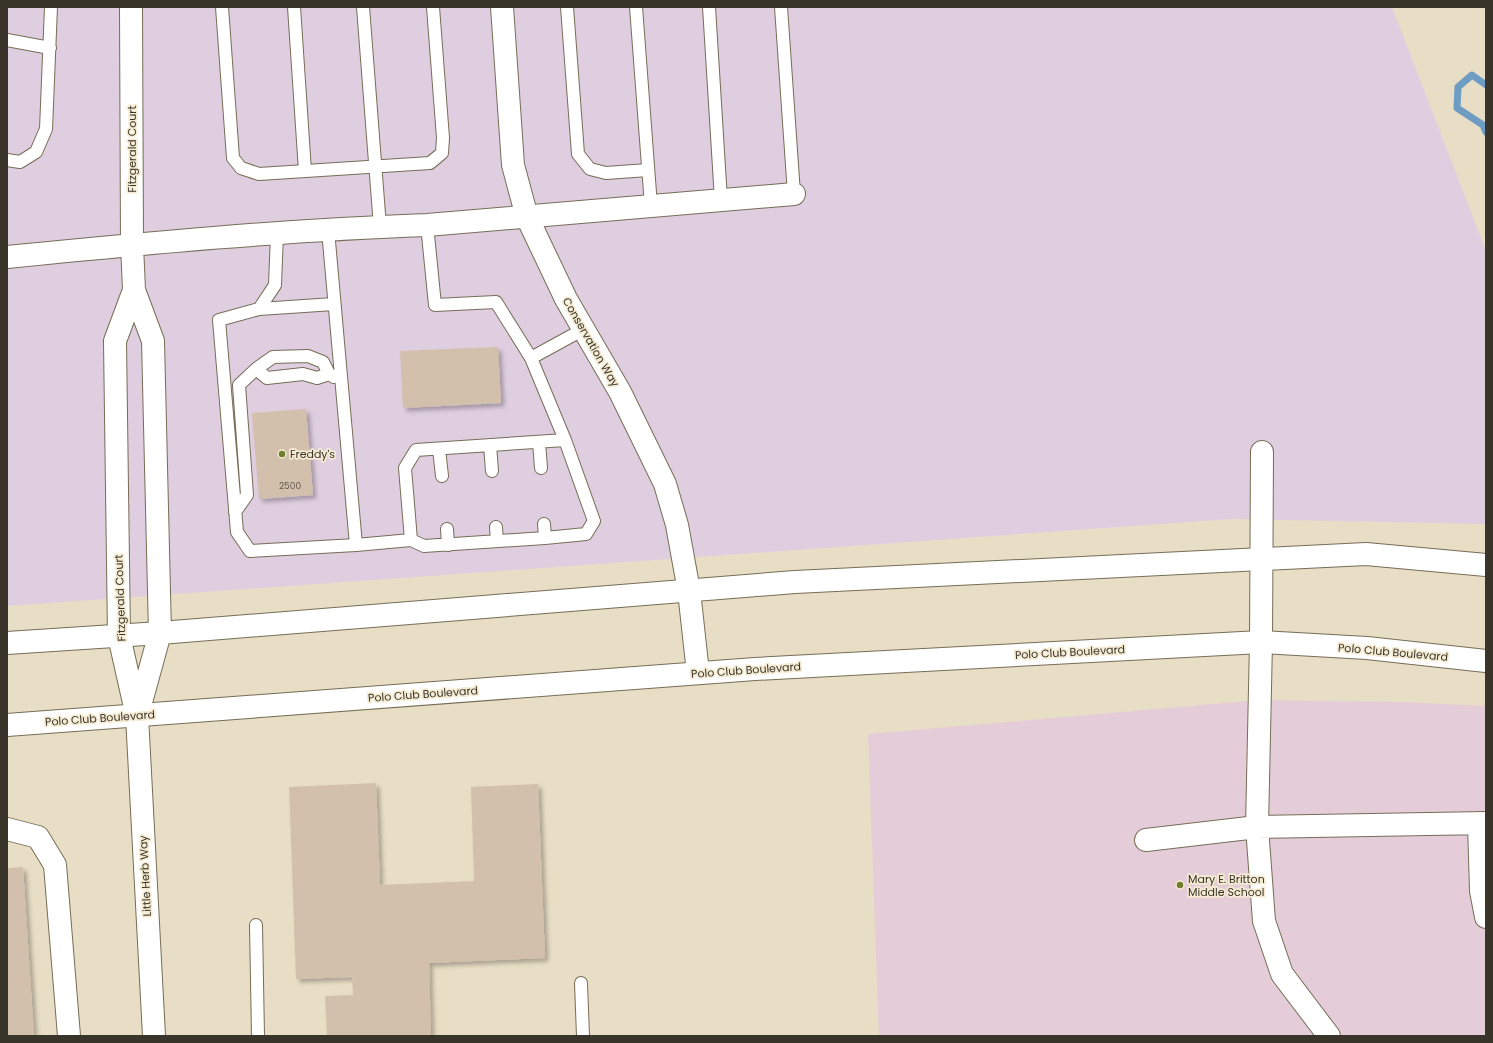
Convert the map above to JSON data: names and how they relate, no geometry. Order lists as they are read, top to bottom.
{
  "streets": {
    "street": [
      "Fitzgerald Court",
      "Conservation Way",
      "Polo Club Boulevard",
      "Little Herb Way"
    ]
  },
  "crossings": [
    ["Fitzgerald Court", "Polo Club Boulevard"],
    ["Fitzgerald Court", "Little Herb Way"],
    ["Conservation Way", "Polo Club Boulevard"],
    ["Polo Club Boulevard", "Little Herb Way"]
  ],
  "places": ["Freddy's", "Mary E. Britton Middle School"],
  "house_numbers": ["2500"]
}
